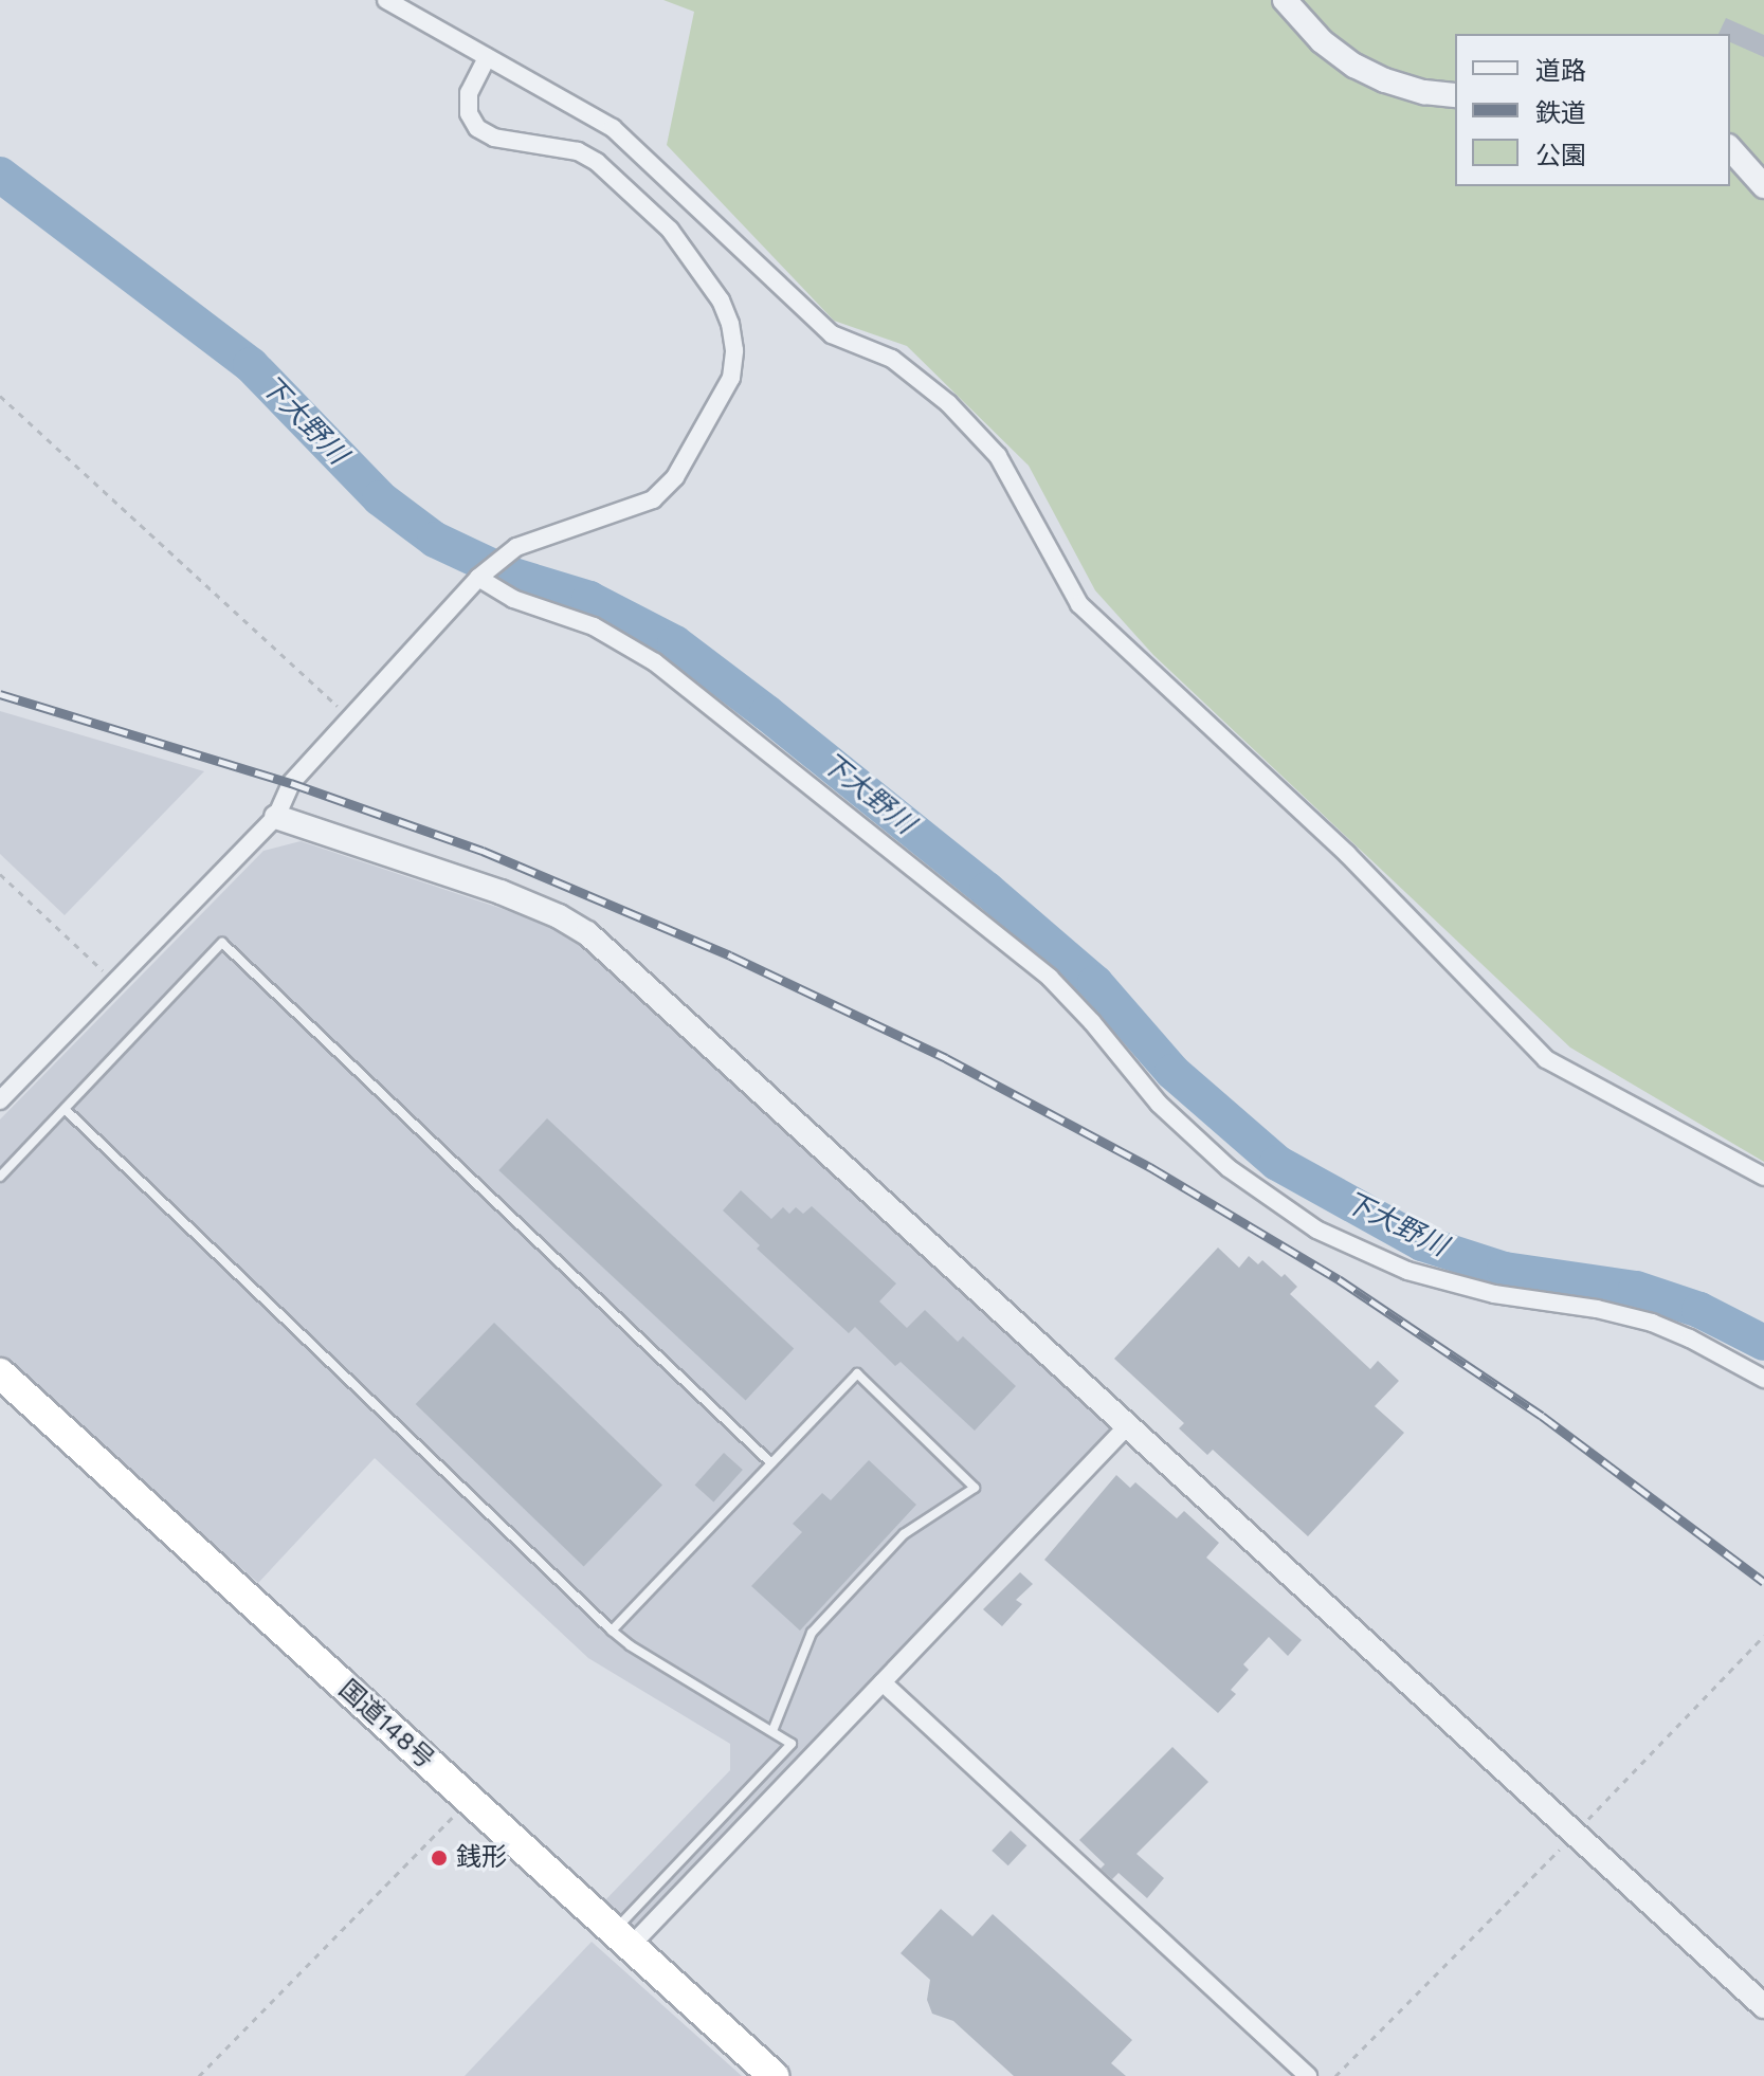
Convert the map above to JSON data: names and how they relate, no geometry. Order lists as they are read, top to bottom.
{
  "streets": {
    "highway": ["国道148号"]
  },
  "water": ["下大野川"],
  "places": ["銭形"],
  "legend": ["道路", "鉄道", "公園"]
}
